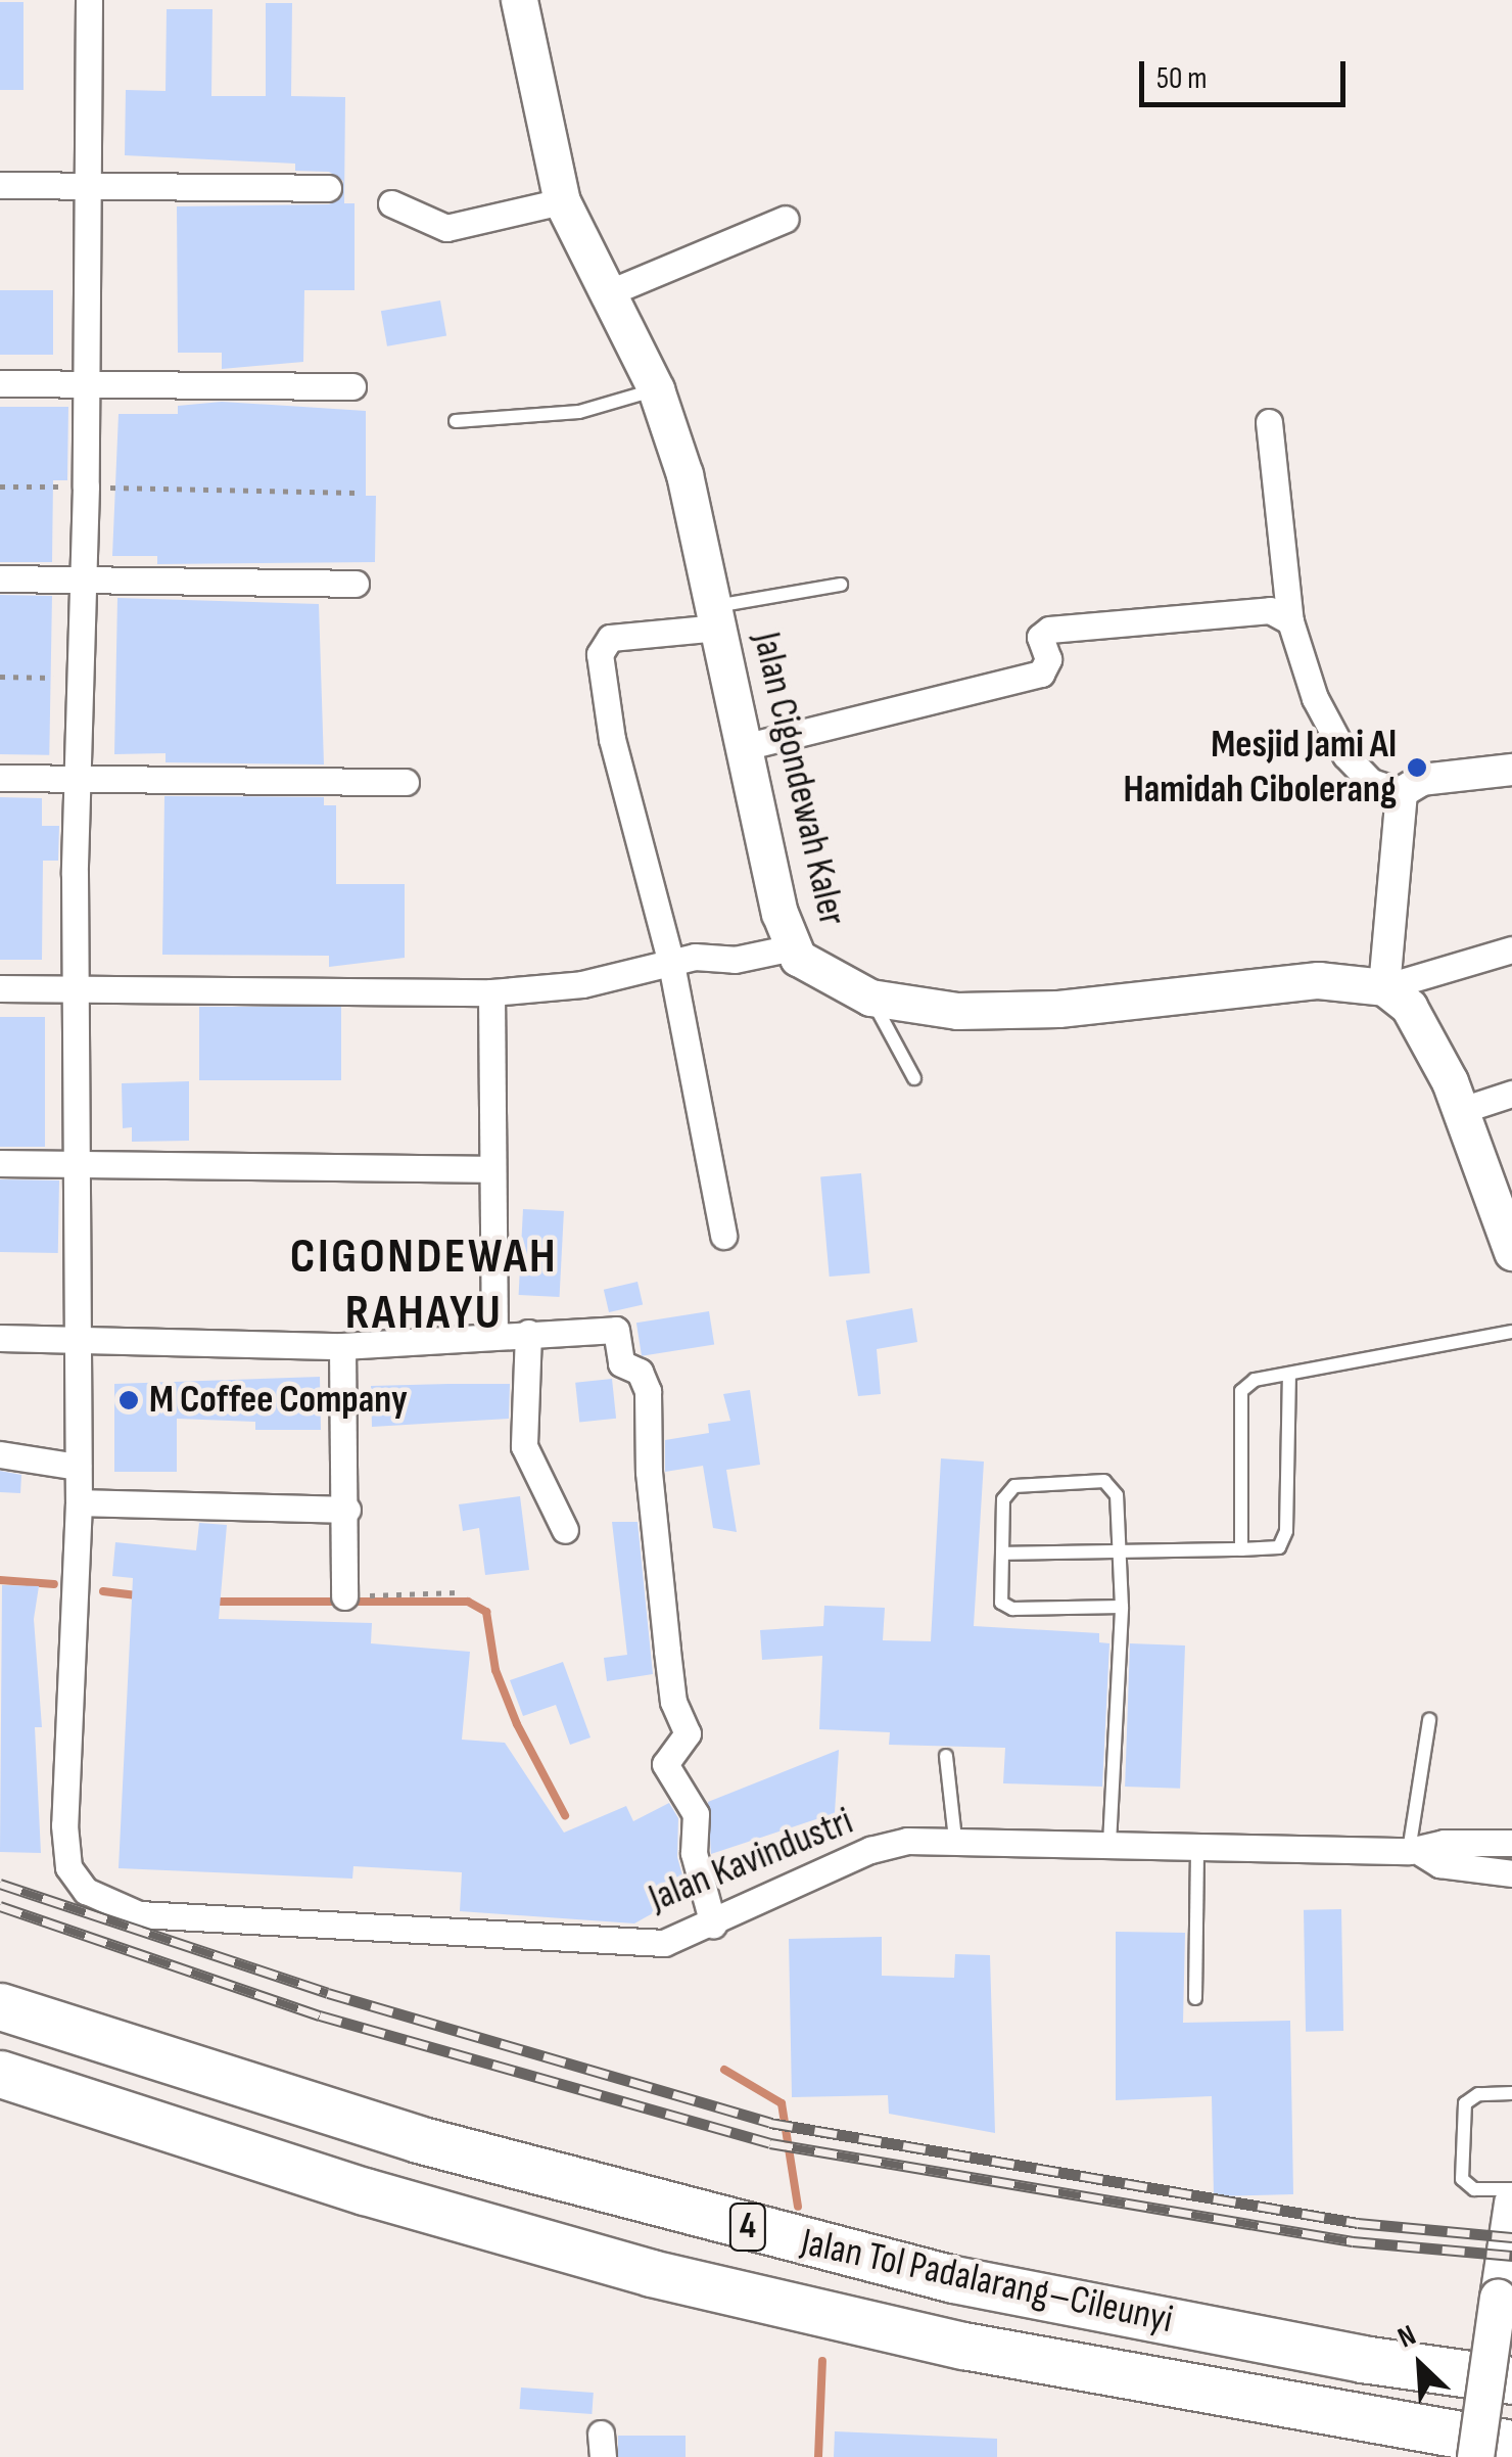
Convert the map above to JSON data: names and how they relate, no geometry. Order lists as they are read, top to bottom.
{
  "streets": {
    "highway": ["4", "Jalan Tol Padalarang–Cileunyi"],
    "main road": ["Jalan Cigondewah Kaler"],
    "street": ["Jalan Kavindustri"]
  },
  "districts": ["CIGONDEWAH RAHAYU"],
  "places": ["Mesjid Jami Al Hamidah Cibolerang", "M Coffee Company"],
  "scale_bar": "50 m",
  "north": "top left"
}
